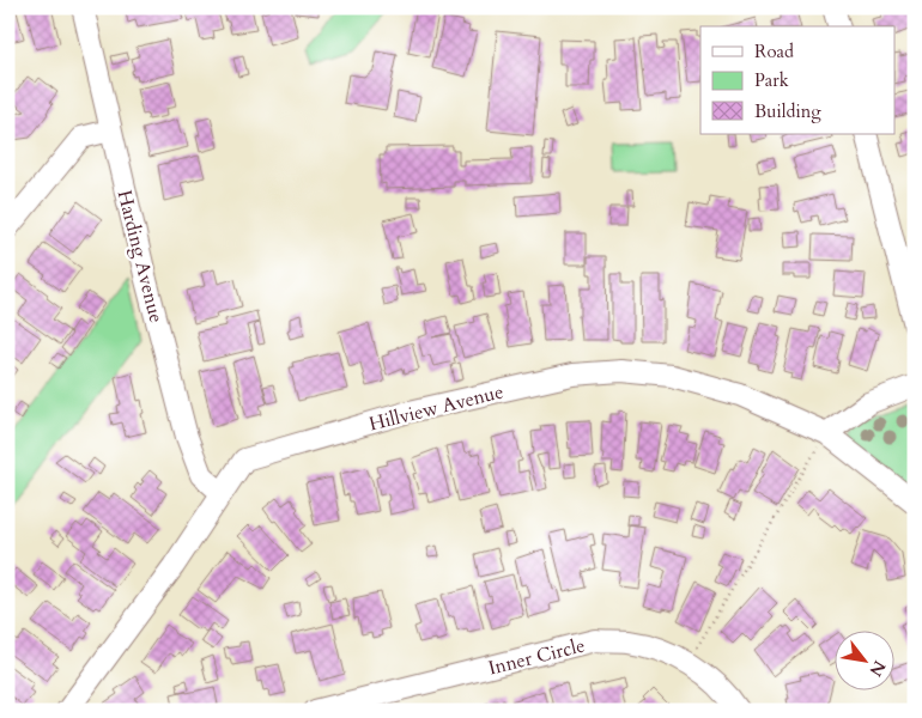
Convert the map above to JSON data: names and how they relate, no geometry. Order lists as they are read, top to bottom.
{
  "streets": {
    "street": ["Harding Avenue", "Hillview Avenue", "Inner Circle"]
  },
  "crossings": [
    ["Harding Avenue", "Hillview Avenue"]
  ],
  "legend": ["Road", "Park", "Building"],
  "north": "bottom right"
}
